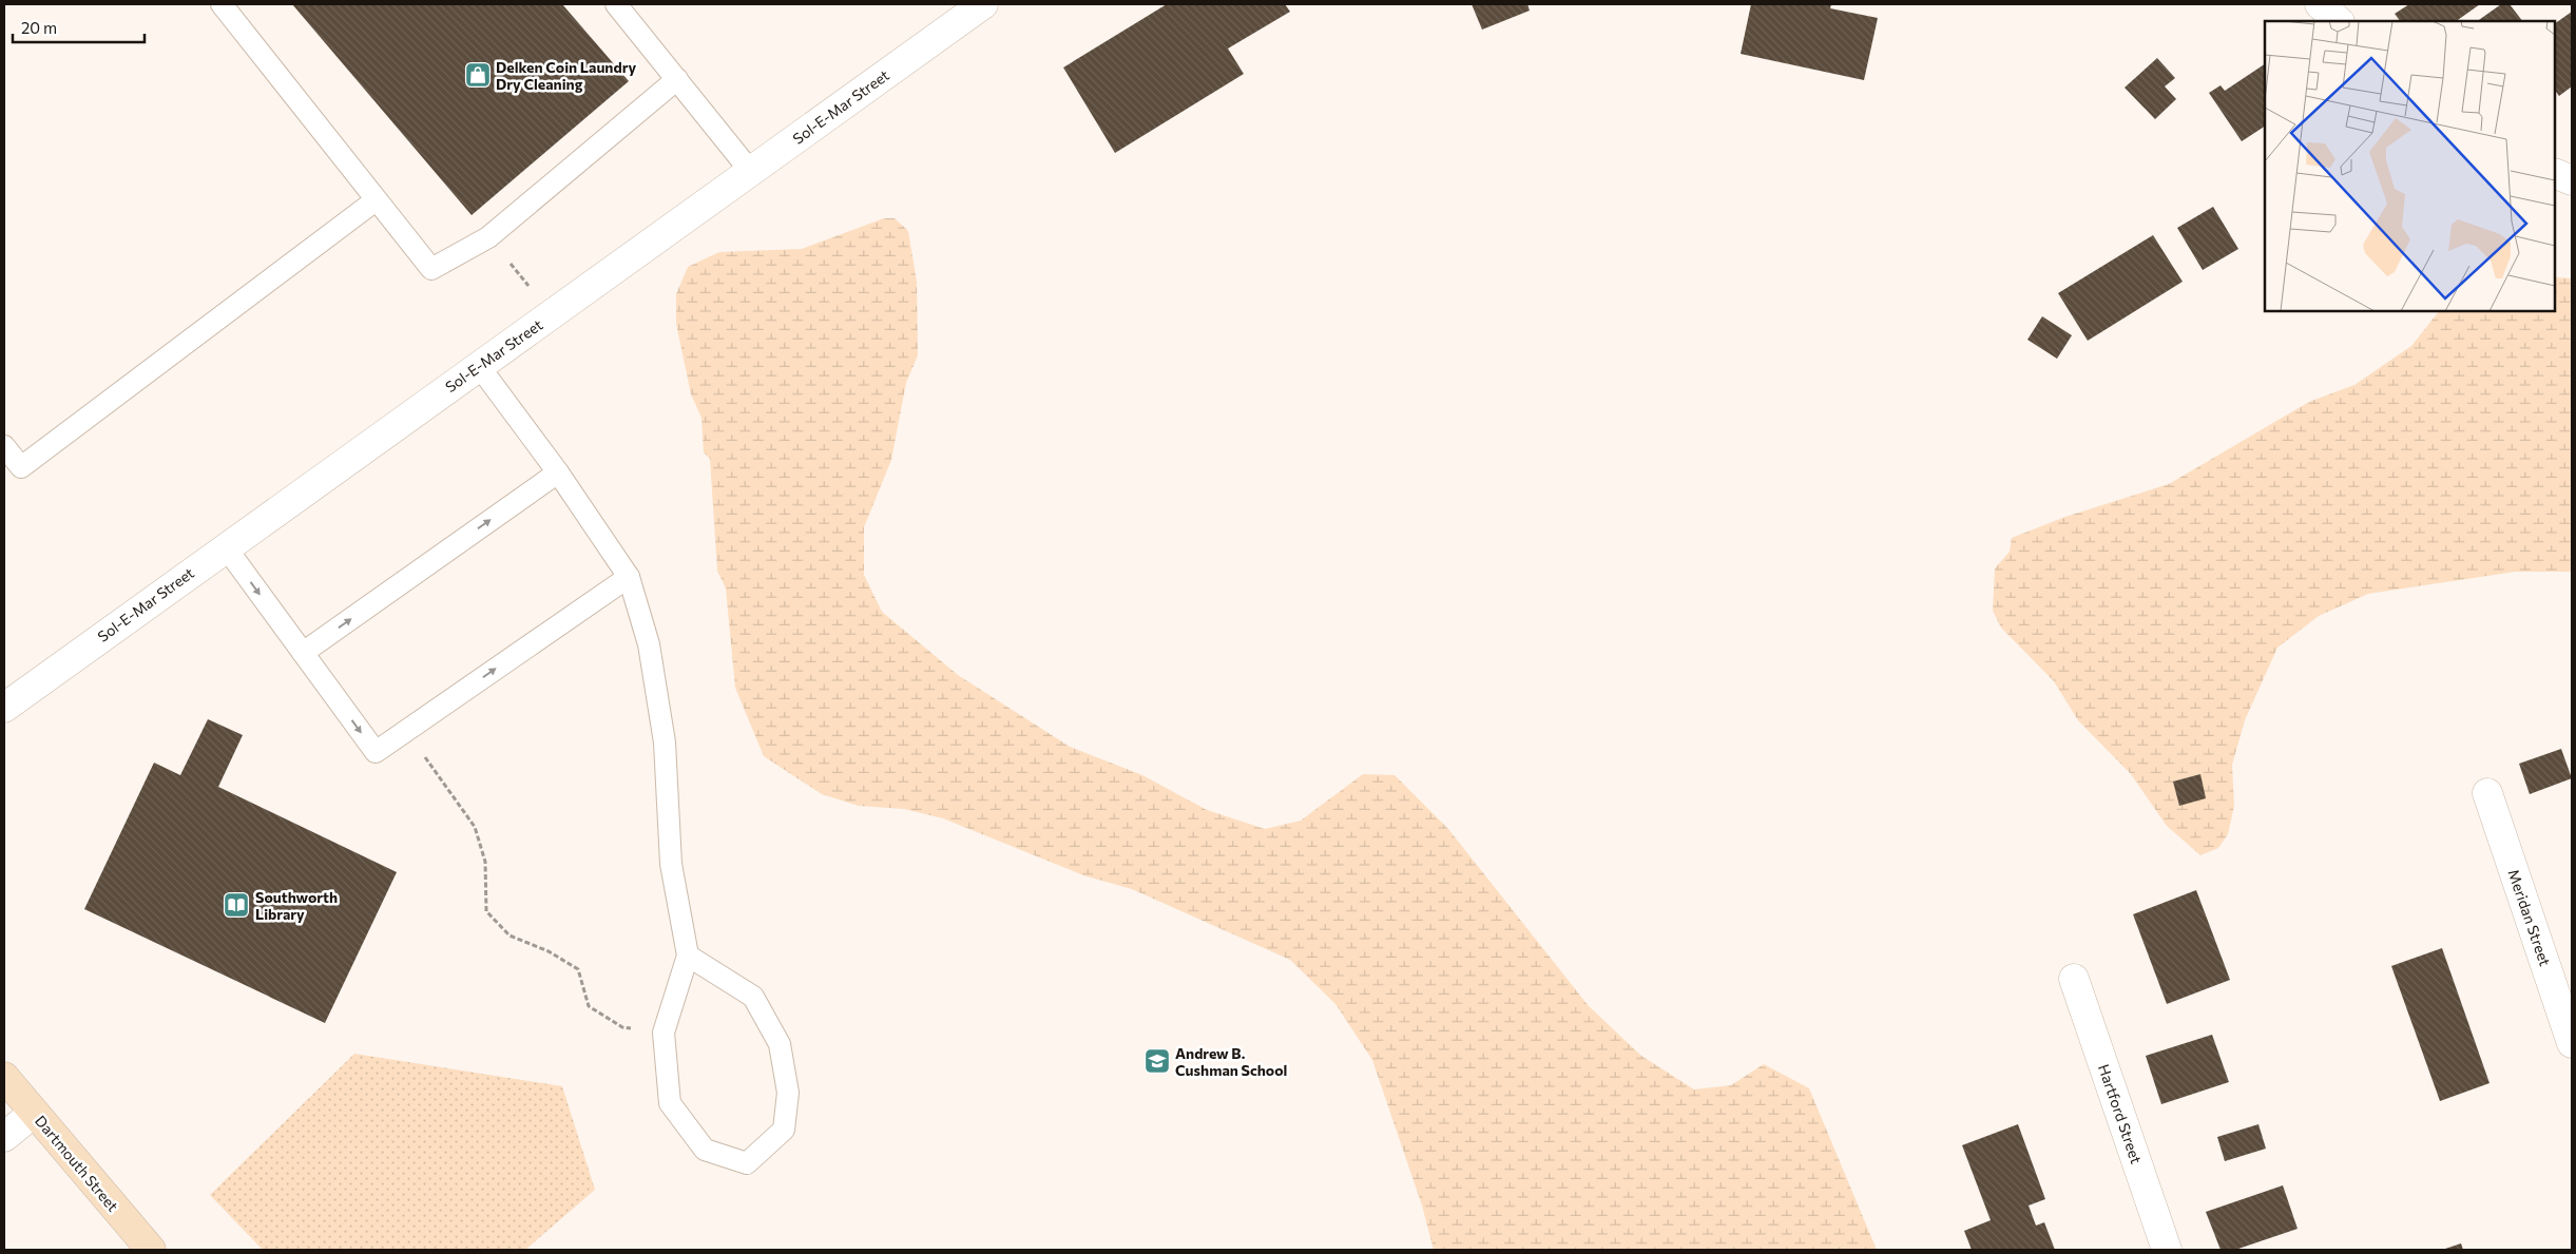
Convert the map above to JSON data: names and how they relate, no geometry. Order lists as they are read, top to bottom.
{
  "streets": {
    "main road": ["Dartmouth Street"],
    "street": ["Sol-E-Mar Street", "Meridan Street", "Hartford Street"]
  },
  "places": {
    "shop": ["Delken Coin Laundry Dry Cleaning"],
    "library": ["Southworth Library"],
    "school or university": ["Andrew B. Cushman School"]
  },
  "scale_bar": "20 m"
}
